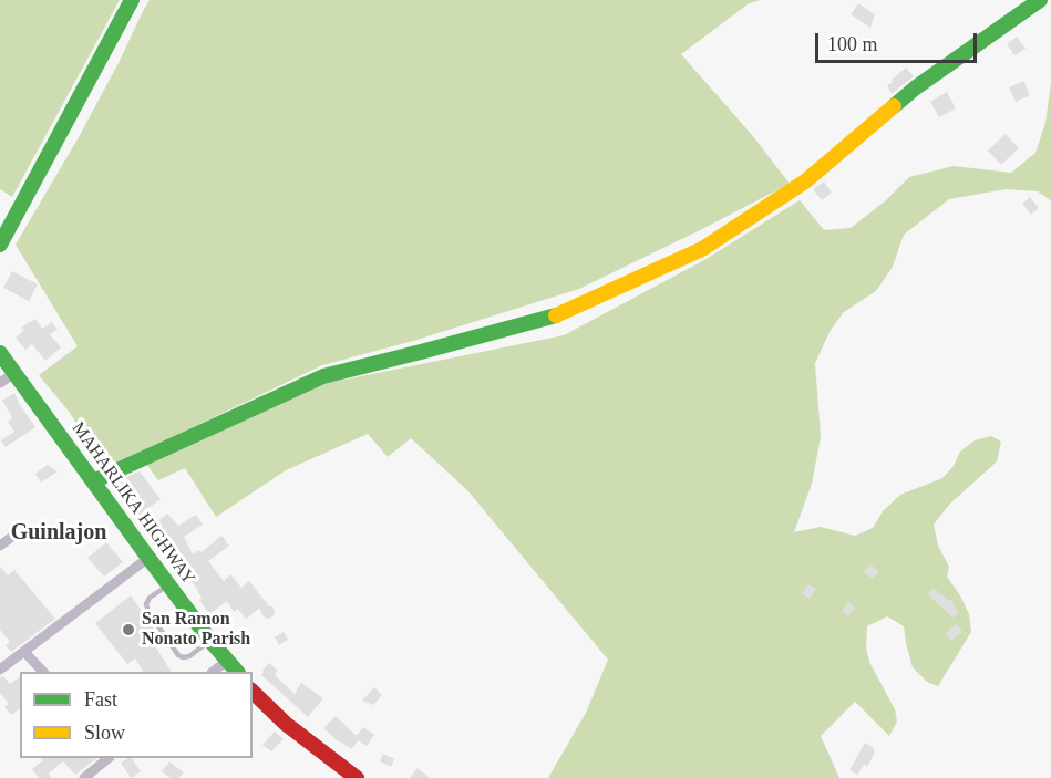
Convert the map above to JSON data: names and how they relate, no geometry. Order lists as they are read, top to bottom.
{
  "streets": {
    "main road": ["MAHARLIKA HIGHWAY"]
  },
  "districts": ["Guinlajon"],
  "places": ["San Ramon Nonato Parish"],
  "legend": ["Fast", "Slow"],
  "scale_bar": "100 m"
}
